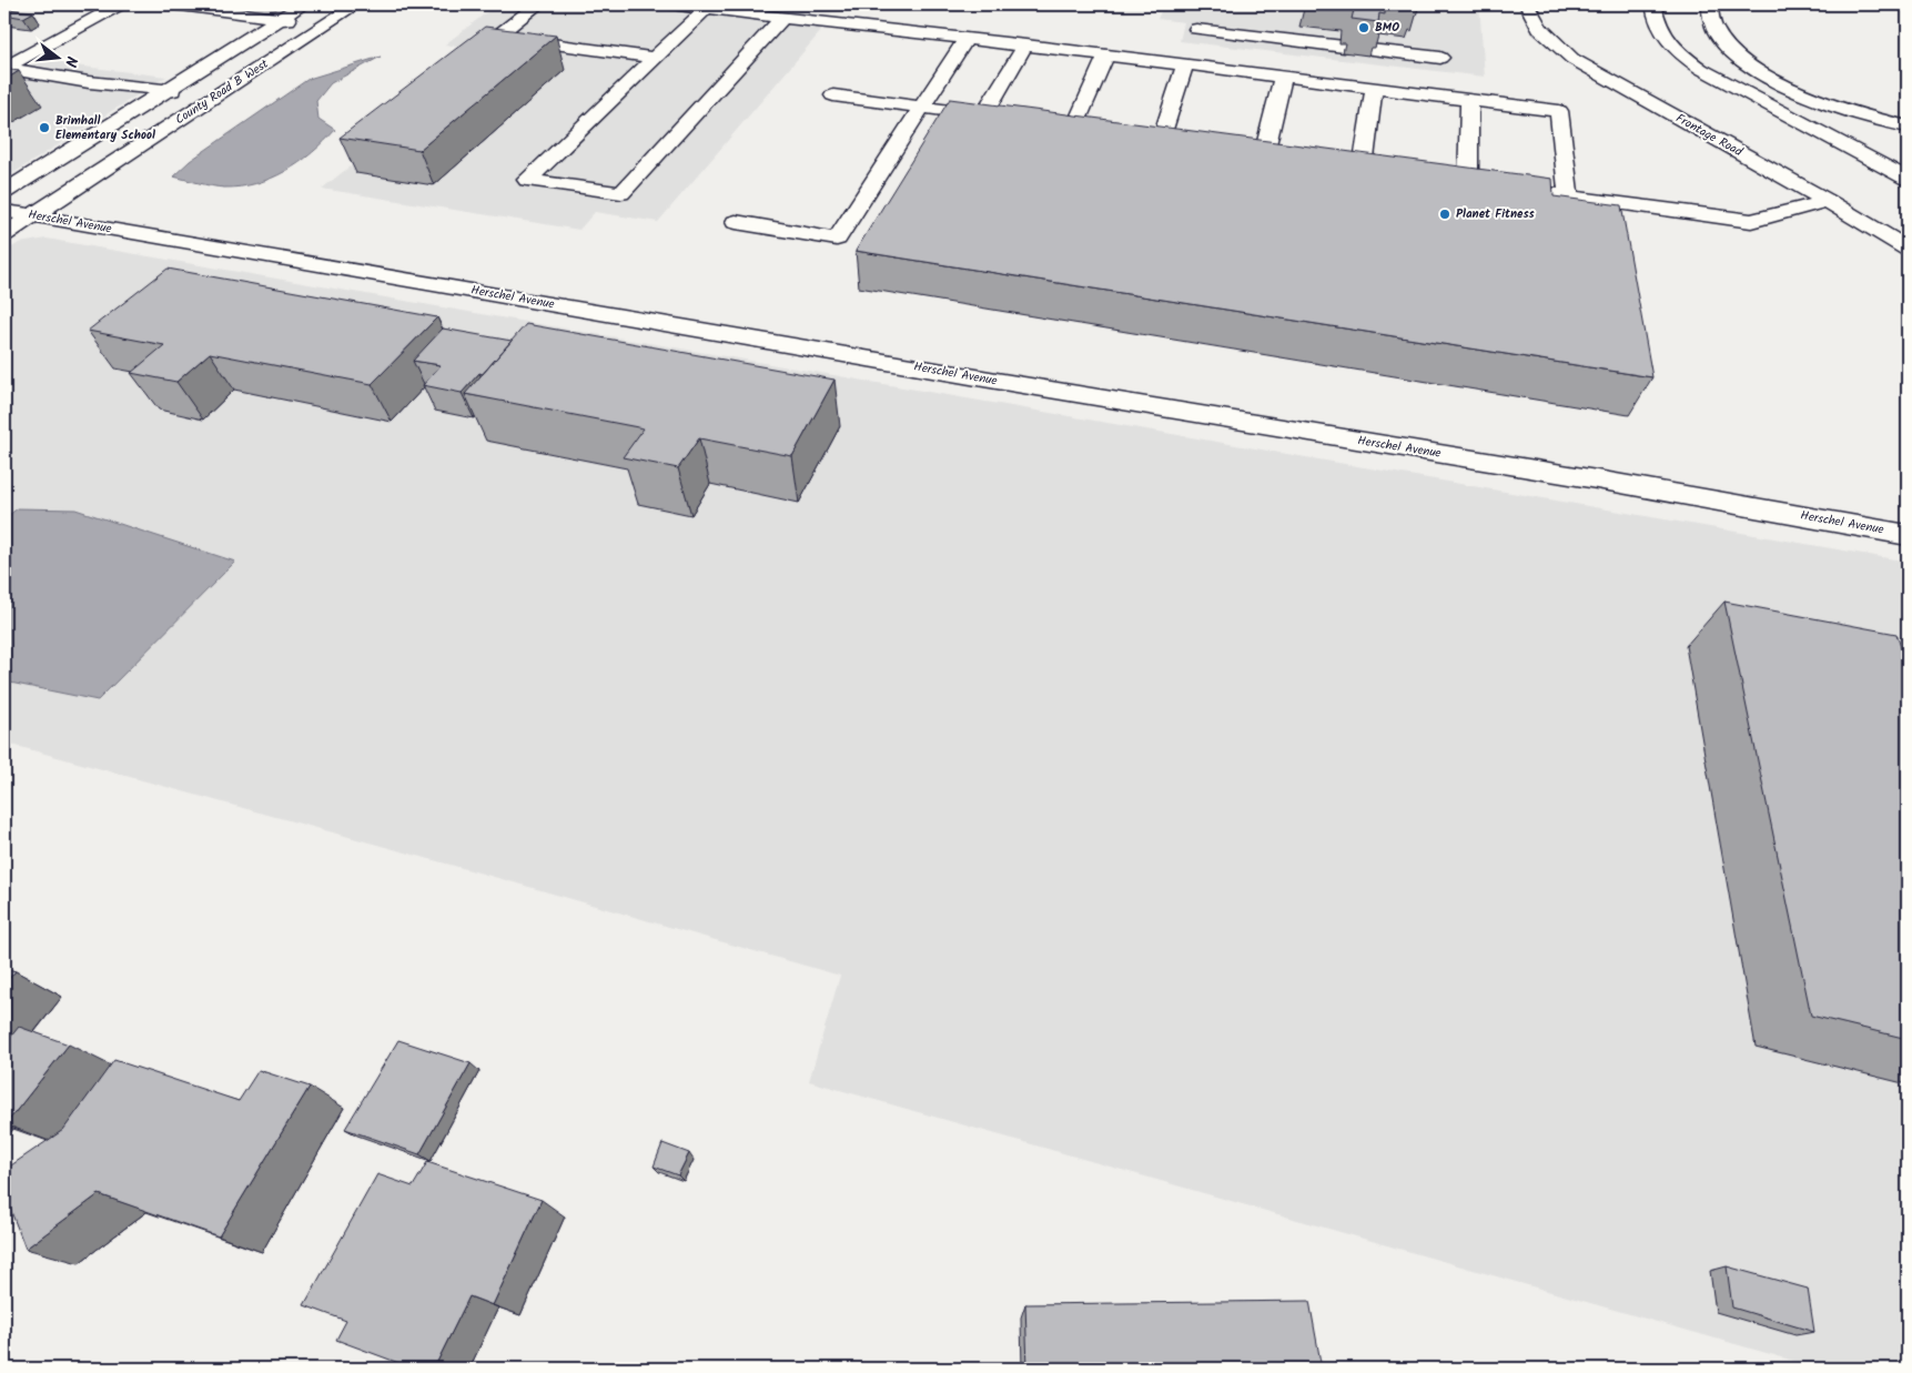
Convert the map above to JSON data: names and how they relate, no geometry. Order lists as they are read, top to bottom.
{
  "streets": {
    "main road": ["County Road B West", "Frontage Road", "Herschel Avenue"]
  },
  "crossings": [
    ["County Road B West", "Herschel Avenue"]
  ],
  "places": ["BMO", "Brimhall Elementary School", "Planet Fitness"],
  "north": "right"
}
